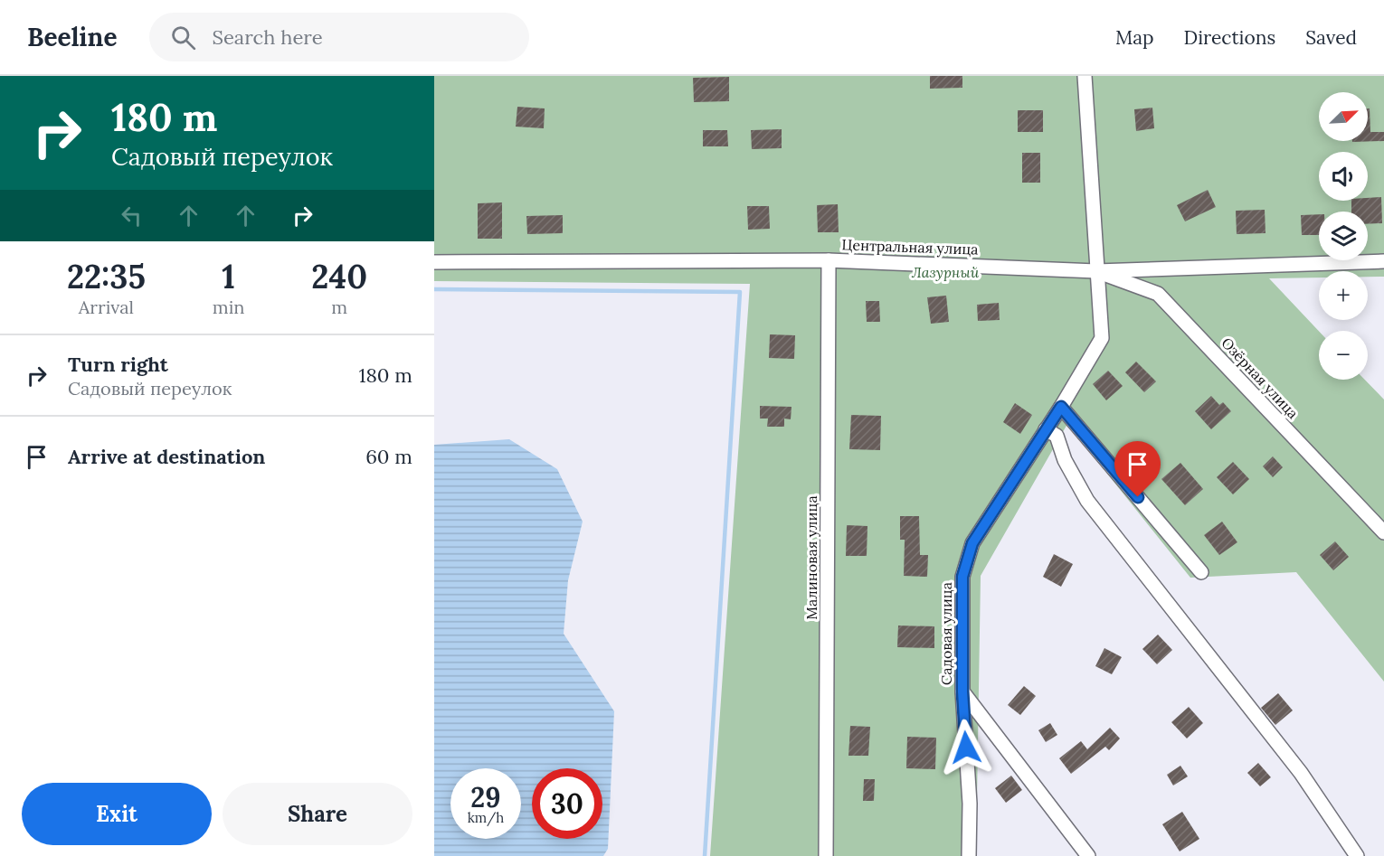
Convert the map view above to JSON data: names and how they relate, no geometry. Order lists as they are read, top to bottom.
{
  "streets": {
    "street": [
      "Центральная улица",
      "Озёрная улица",
      "Малиновая улица",
      "Садовая улица"
    ]
  },
  "crossings": [
    ["Центральная улица", "Озёрная улица"],
    ["Центральная улица", "Малиновая улица"],
    ["Центральная улица", "Садовая улица"],
    ["Озёрная улица", "Садовая улица"]
  ],
  "parks": ["Лазурный"],
  "north": "top right",
  "page": {
    "header": "Beeline",
    "search": "Search here",
    "nav": ["Map", "Directions", "Saved"],
    "turn": ["180 m", "Садовый переулок"],
    "map_buttons": ["+", "−"],
    "eta": [
      "22:35",
      "Arrival",
      "1",
      "min",
      "240",
      "m"
    ],
    "list": [
      {
        "name": "Turn right",
        "note": "Садовый переулок",
        "value": "180 m"
      },
      {
        "name": "Arrive at destination",
        "value": "60 m"
      }
    ],
    "speed": "29 km/h",
    "limit": "30",
    "buttons": ["Exit", "Share"]
  }
}
